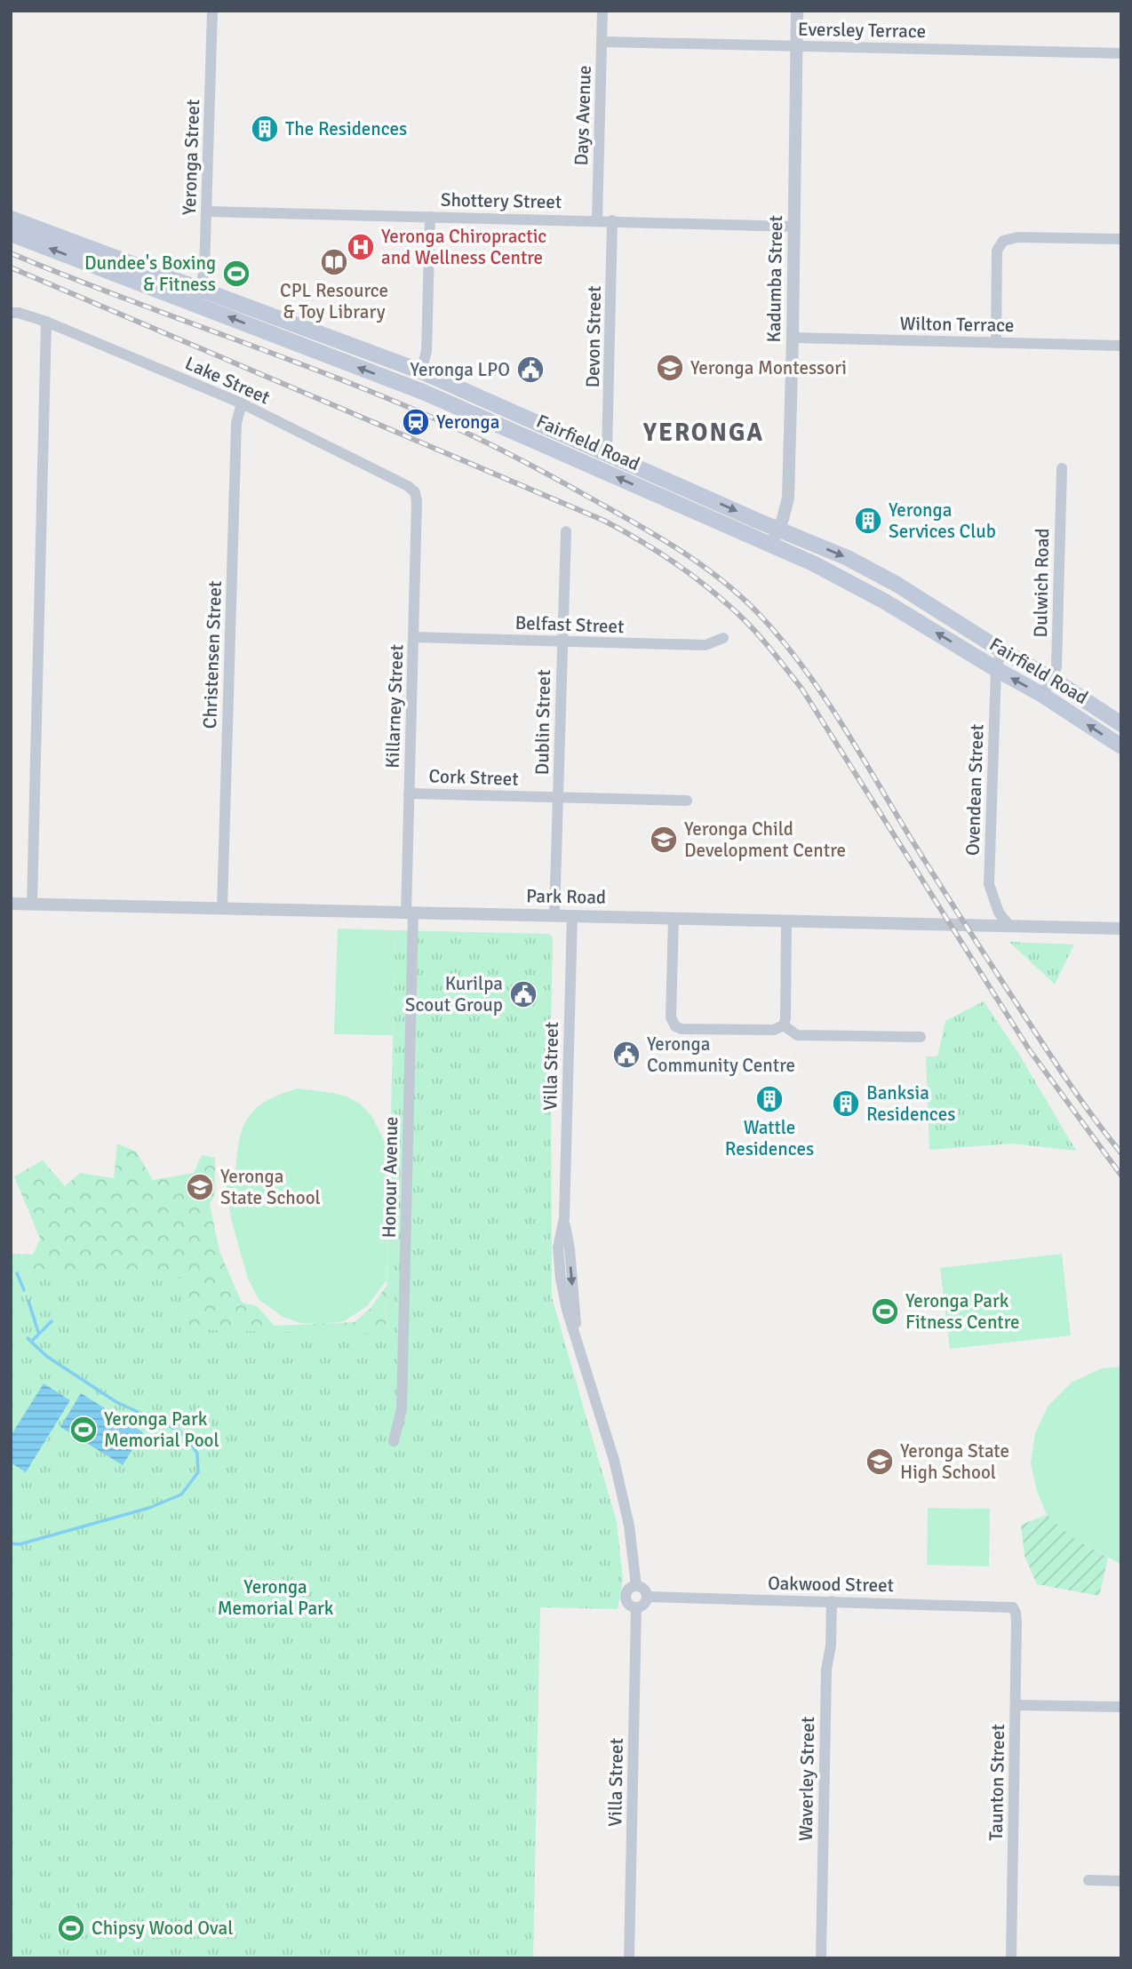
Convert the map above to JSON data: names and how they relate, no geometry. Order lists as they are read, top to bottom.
{
  "streets": {
    "main road": ["Fairfield Road"],
    "street": [
      "Eversley Terrace",
      "Days Avenue",
      "Yeronga Street",
      "Shottery Street",
      "Kadumba Street",
      "Wilton Terrace",
      "Devon Street",
      "Lake Street",
      "Dulwich Road",
      "Belfast Street",
      "Christensen Street",
      "Killarney Street",
      "Dublin Street",
      "Cork Street",
      "Ovendean Street",
      "Park Road",
      "Villa Street",
      "Honour Avenue",
      "Oakwood Street",
      "Waverley Street",
      "Taunton Street"
    ]
  },
  "crossings": [
    ["Eversley Terrace", "Days Avenue"],
    ["Eversley Terrace", "Kadumba Street"],
    ["Days Avenue", "Shottery Street"],
    ["Yeronga Street", "Shottery Street"],
    ["Yeronga Street", "Fairfield Road"],
    ["Shottery Street", "Kadumba Street"],
    ["Shottery Street", "Devon Street"],
    ["Kadumba Street", "Wilton Terrace"],
    ["Kadumba Street", "Fairfield Road"],
    ["Devon Street", "Fairfield Road"],
    ["Lake Street", "Christensen Street"],
    ["Lake Street", "Killarney Street"],
    ["Fairfield Road", "Dulwich Road"],
    ["Fairfield Road", "Ovendean Street"],
    ["Belfast Street", "Killarney Street"],
    ["Belfast Street", "Dublin Street"],
    ["Christensen Street", "Park Road"],
    ["Killarney Street", "Cork Street"],
    ["Killarney Street", "Park Road"],
    ["Killarney Street", "Honour Avenue"],
    ["Dublin Street", "Cork Street"],
    ["Dublin Street", "Park Road"],
    ["Ovendean Street", "Park Road"],
    ["Park Road", "Villa Street"],
    ["Park Road", "Honour Avenue"],
    ["Villa Street", "Oakwood Street"],
    ["Oakwood Street", "Waverley Street"],
    ["Oakwood Street", "Taunton Street"]
  ],
  "districts": ["YERONGA"],
  "parks": ["Yeronga Memorial Park"],
  "places": {
    "building": [
      "The Residences",
      "Yeronga Services Club",
      "Wattle Residences",
      "Banksia Residences"
    ],
    "hospital": ["Yeronga Chiropractic and Wellness Centre"],
    "library": ["CPL Resource & Toy Library"],
    "sports": [
      "Dundee's Boxing & Fitness",
      "Yeronga Park Fitness Centre",
      "Yeronga Park Memorial Pool",
      "Chipsy Wood Oval"
    ],
    "school or university": [
      "Yeronga Montessori",
      "Yeronga Child Development Centre",
      "Yeronga State School",
      "Yeronga State High School"
    ],
    "public building": ["Yeronga LPO", "Kurilpa Scout Group", "Yeronga Community Centre"],
    "station": ["Yeronga"]
  }
}
